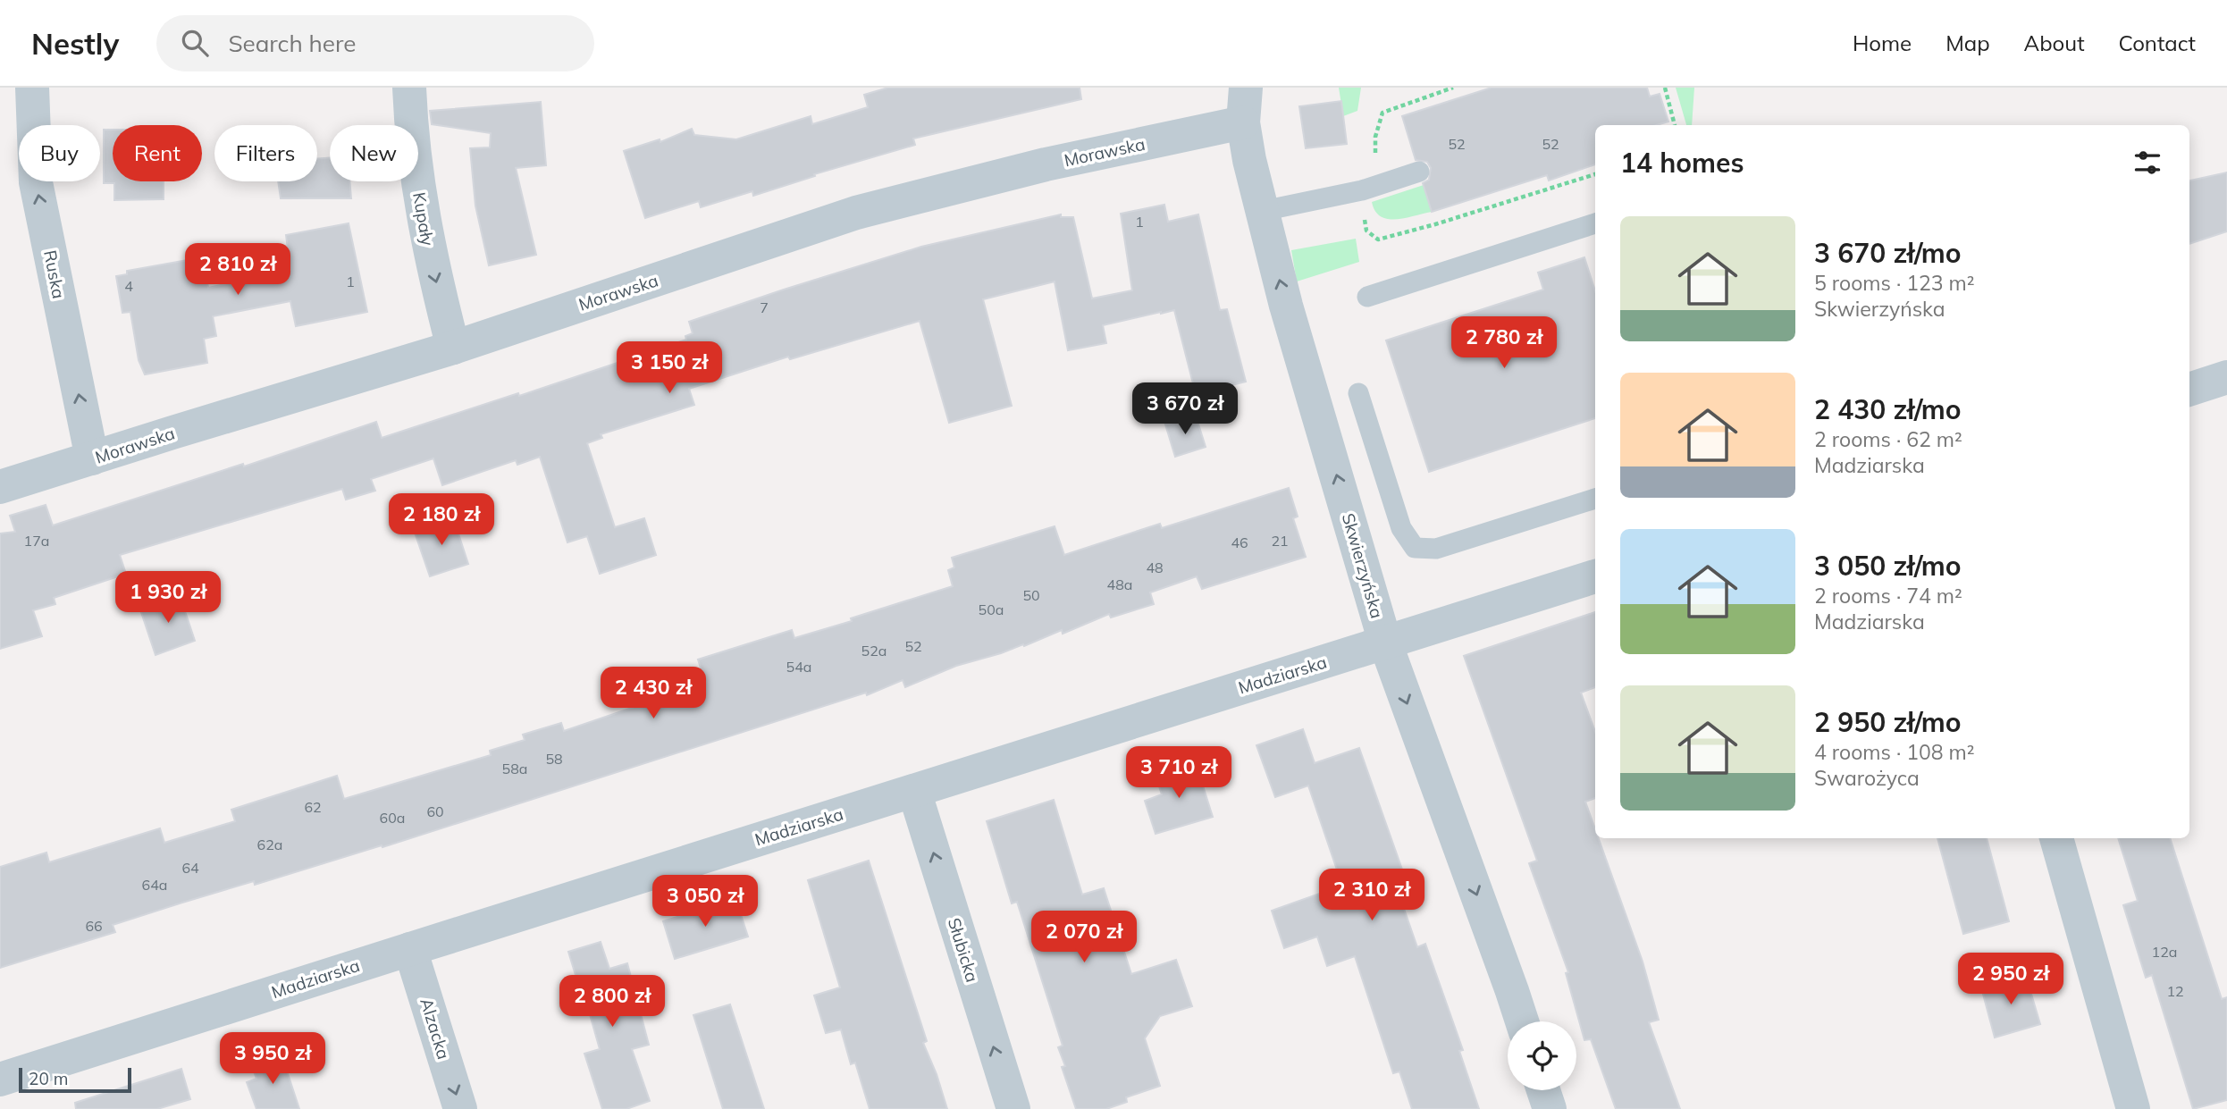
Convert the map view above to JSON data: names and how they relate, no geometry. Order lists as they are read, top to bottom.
{
  "streets": {
    "street": [
      "Morawska",
      "Kupały",
      "Ruska",
      "Skwierzyńska",
      "Madziarska",
      "Słubicka",
      "Alzacka"
    ]
  },
  "crossings": [
    ["Morawska", "Kupały"],
    ["Morawska", "Ruska"],
    ["Morawska", "Skwierzyńska"],
    ["Skwierzyńska", "Madziarska"],
    ["Madziarska", "Słubicka"],
    ["Madziarska", "Alzacka"]
  ],
  "one_way": [
    "Kupały",
    "Ruska",
    "Słubicka",
    "Alzacka"
  ],
  "house_numbers": [
    "52",
    "52",
    "1",
    "1",
    "4",
    "7",
    "17a",
    "21",
    "46",
    "48",
    "48a",
    "50",
    "50a",
    "52",
    "52a",
    "54a",
    "58",
    "58a",
    "62",
    "60",
    "60a",
    "62a",
    "64",
    "64a",
    "66",
    "12a",
    "12"
  ],
  "scale_bar": "20 m",
  "page": {
    "header": "Nestly",
    "search": "Search here",
    "nav": [
      "Home",
      "Map",
      "About",
      "Contact"
    ],
    "chip": [
      "Buy",
      "Rent",
      "Filters",
      "New"
    ],
    "heading": "14 homes",
    "list": [
      {
        "name": "3 670 zł/mo",
        "note": "5 rooms · 123 m² · Skwierzyńska"
      },
      {
        "name": "2 430 zł/mo",
        "note": "2 rooms · 62 m² · Madziarska"
      },
      {
        "name": "3 050 zł/mo",
        "note": "2 rooms · 74 m² · Madziarska"
      },
      {
        "name": "2 950 zł/mo",
        "note": "4 rooms · 108 m² · Swarożyca"
      }
    ],
    "price": [
      "2 810 zł",
      "2 780 zł",
      "3 150 zł",
      "3 670 zł",
      "2 180 zł",
      "1 930 zł",
      "2 430 zł",
      "3 710 zł",
      "2 310 zł",
      "3 050 zł",
      "2 070 zł",
      "2 950 zł",
      "2 800 zł",
      "3 950 zł"
    ],
    "scale": "20 m"
  }
}
